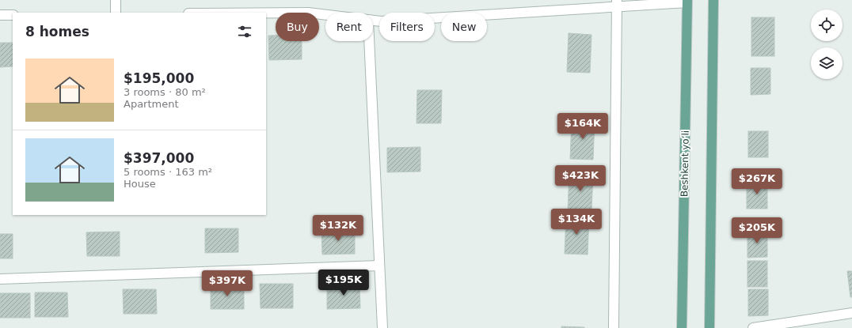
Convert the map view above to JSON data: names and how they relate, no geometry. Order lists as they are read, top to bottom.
{
  "streets": {
    "main road": ["Beshkent yoʻli"]
  },
  "page": {
    "chip": [
      "Buy",
      "Rent",
      "Filters",
      "New"
    ],
    "heading": "8 homes",
    "list": [
      {
        "name": "$195,000",
        "note": "3 rooms · 80 m² · Apartment"
      },
      {
        "name": "$397,000",
        "note": "5 rooms · 163 m² · House"
      }
    ],
    "price": [
      "$164K",
      "$423K",
      "$267K",
      "$134K",
      "$132K",
      "$205K",
      "$195K",
      "$397K"
    ]
  }
}
